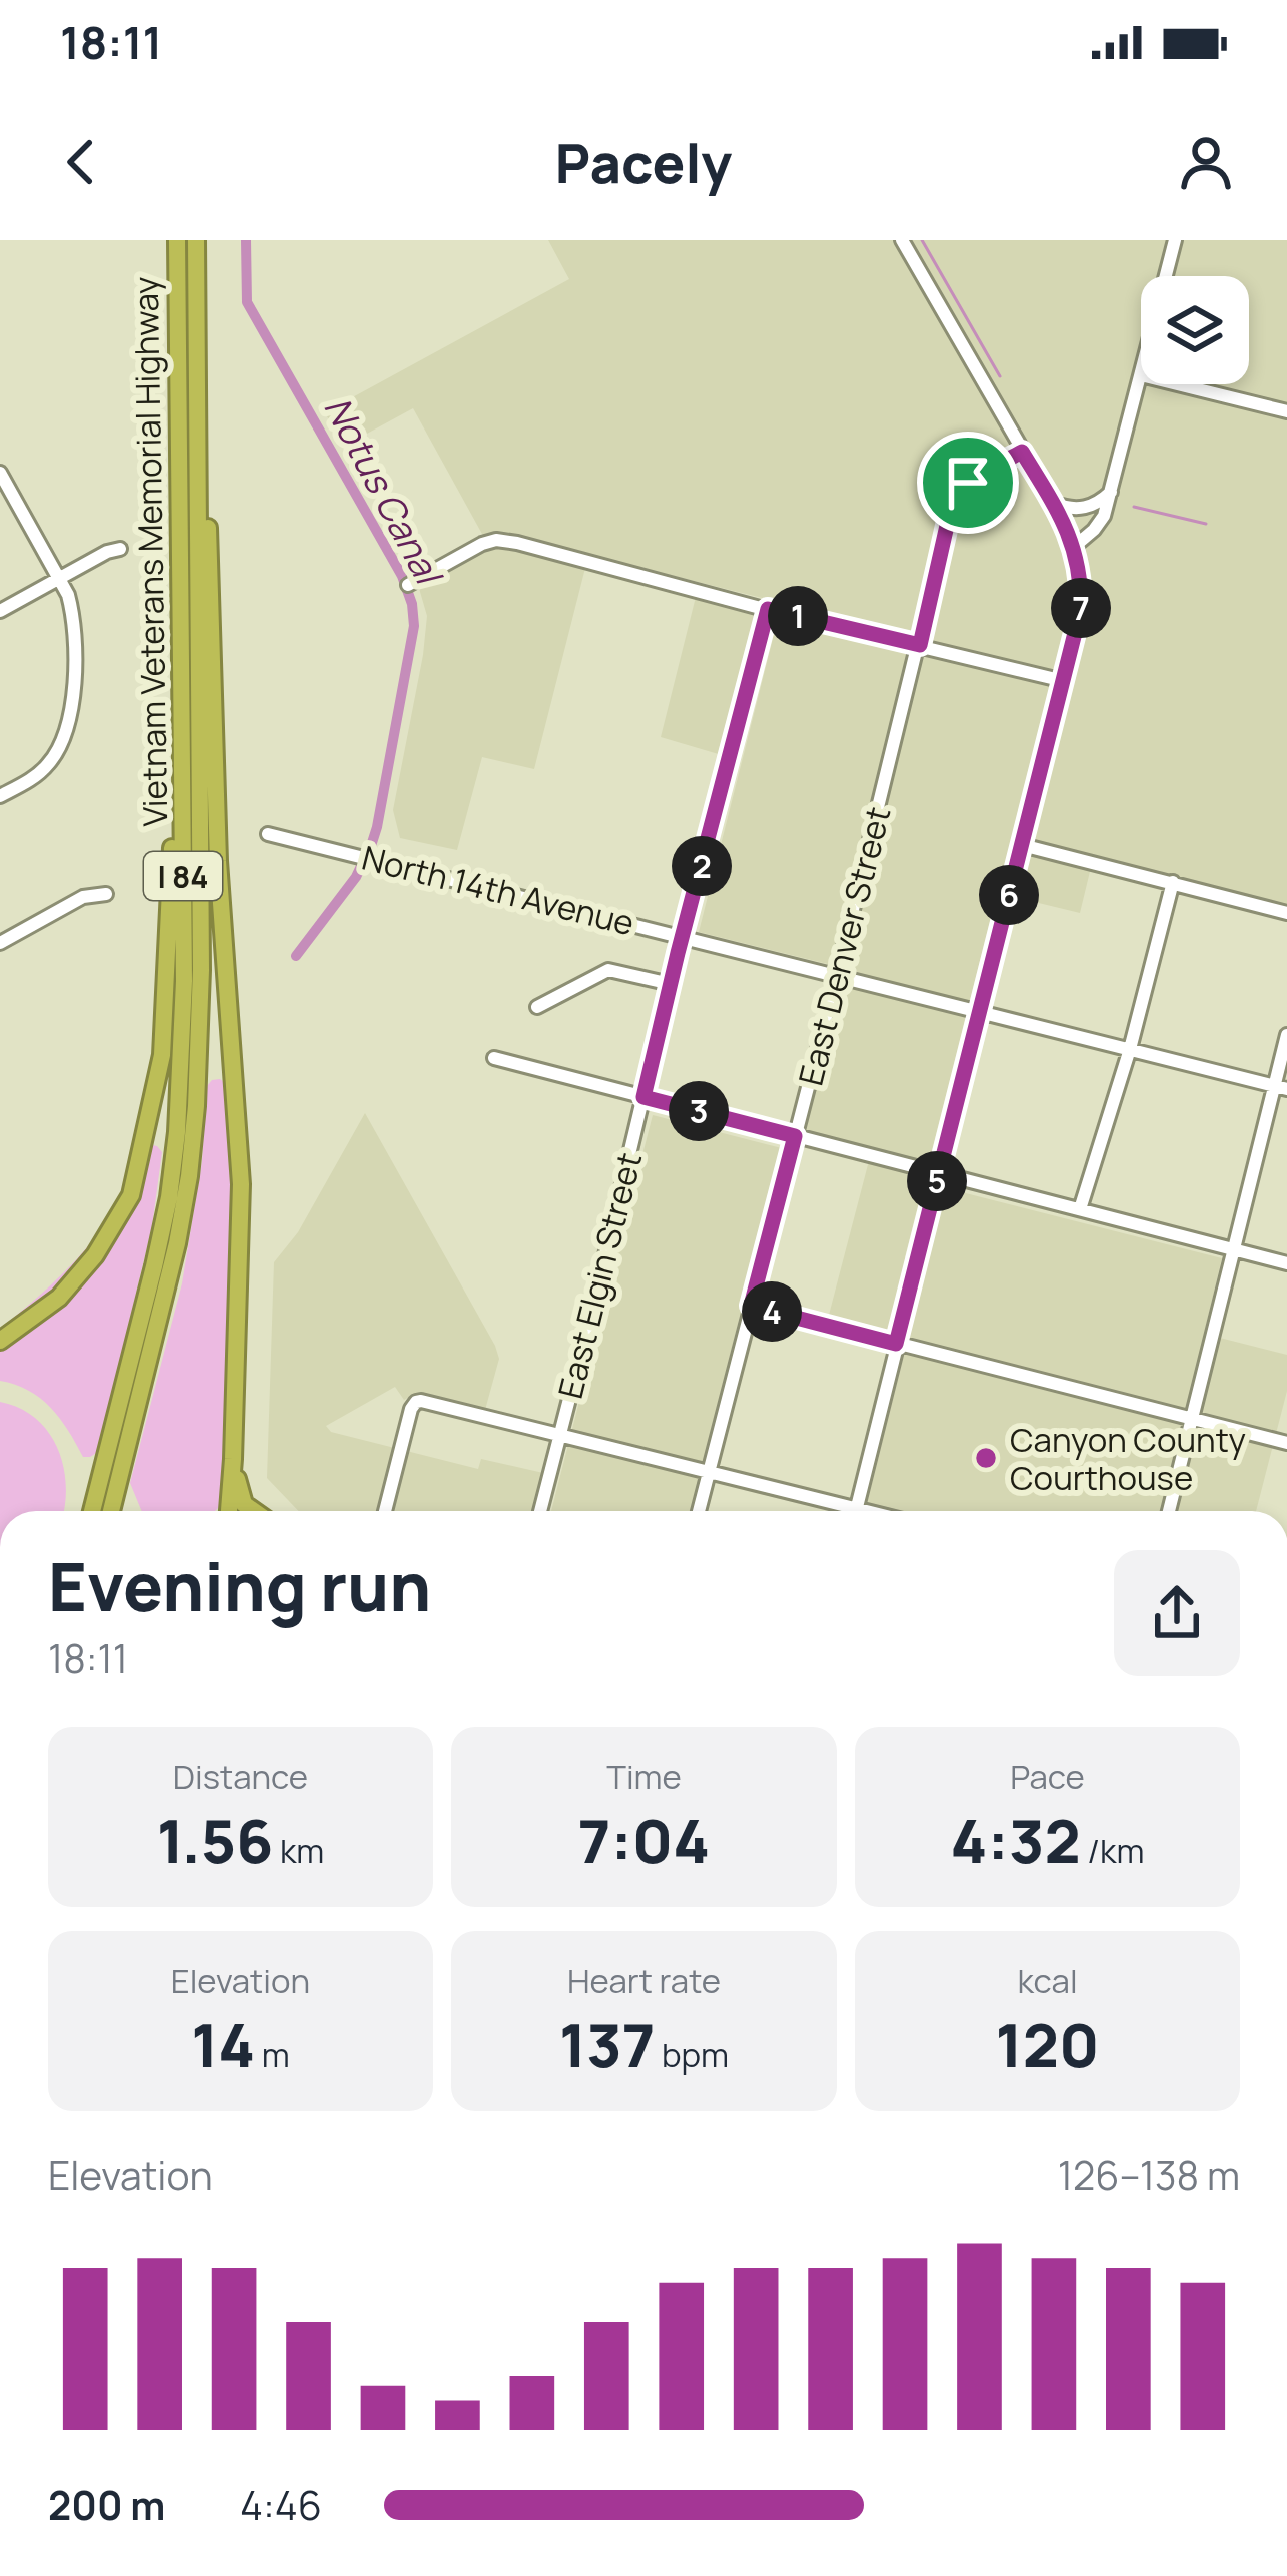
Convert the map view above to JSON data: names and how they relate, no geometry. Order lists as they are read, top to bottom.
{
  "streets": {
    "highway": ["Vietnam Veterans Memorial Highway", "I 84"],
    "street": ["North 14th Avenue", "East Denver Street", "East Elgin Street"]
  },
  "crossings": [
    ["North 14th Avenue", "East Denver Street"],
    ["North 14th Avenue", "East Elgin Street"]
  ],
  "water": ["Notus Canal"],
  "places": ["Canyon County Courthouse"],
  "page": {
    "status": "18:11",
    "header": "Pacely",
    "pins": [
      "7",
      "1",
      "2",
      "6",
      "3",
      "5",
      "4"
    ],
    "heading": ["Evening run", "18:11"],
    "stats": [
      ["Distance", "1.56 km"],
      ["Time", "7:04"],
      ["Pace", "4:32 /km"],
      ["Elevation", "14 m"],
      ["Heart rate", "137 bpm"],
      ["kcal", "120"]
    ],
    "chart": ["Elevation", "126–138 m"],
    "list": [
      {
        "name": "200 m",
        "note": "4:46"
      }
    ]
  }
}
